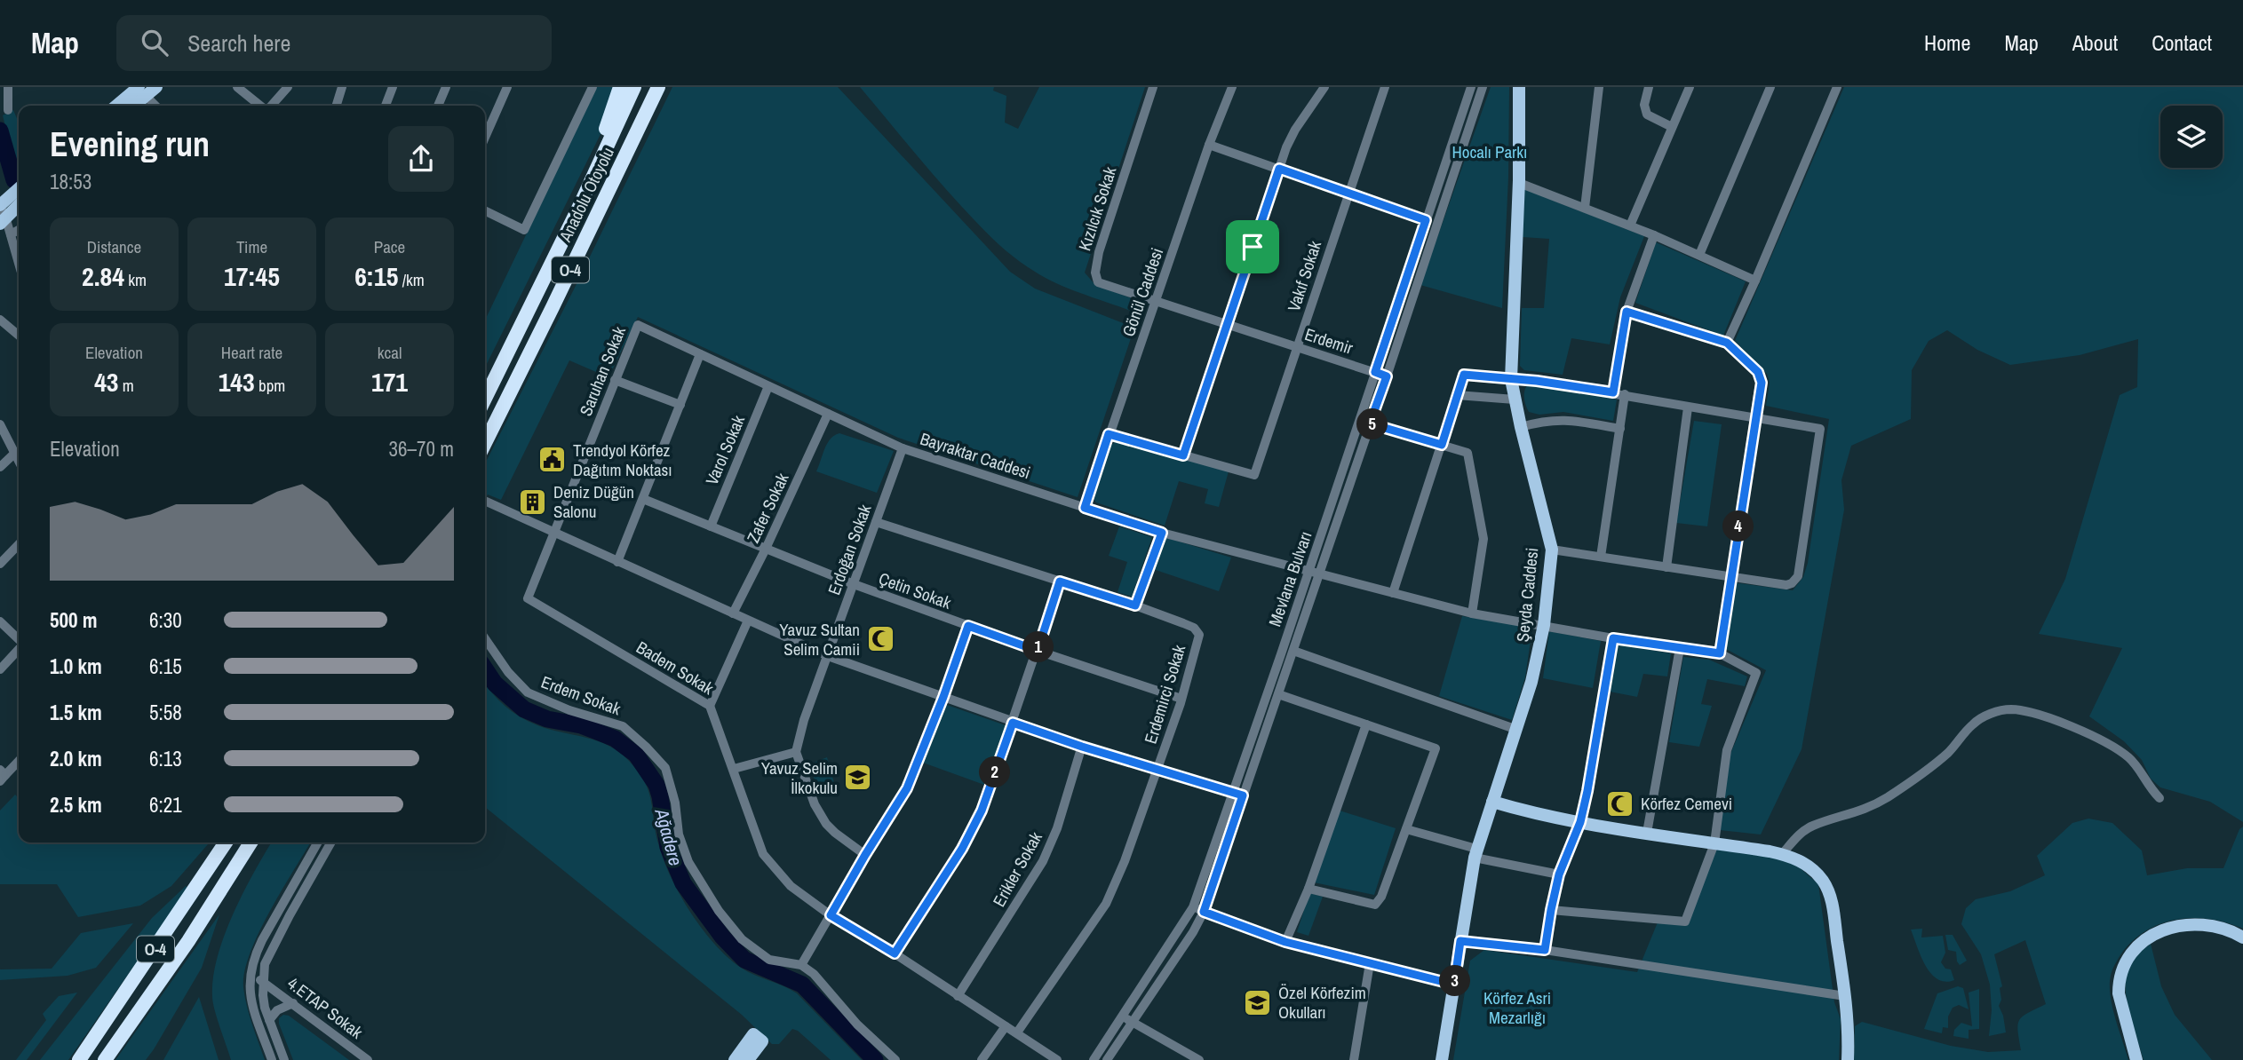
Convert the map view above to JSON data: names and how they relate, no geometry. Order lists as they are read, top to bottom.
{
  "streets": {
    "highway": ["Anadolu Otoyolu", "O-4"],
    "main road": ["Şeyda Caddesi"],
    "street": [
      "Kızılcık Sokak",
      "Vakıf Sokak",
      "Gönül Caddesi",
      "Erdemir",
      "Saruhan Sokak",
      "Varol Sokak",
      "Bayraktar Caddesi",
      "Zafer Sokak",
      "Erdoğan Sokak",
      "Mevlana Bulvarı",
      "Çetin Sokak",
      "Badem Sokak",
      "Erdemirci Sokak",
      "Erdem Sokak",
      "Erikler Sokak",
      "4.ETAP Sokak"
    ]
  },
  "crossings": [
    ["Kızılcık Sokak", "Gönül Caddesi"],
    ["Kızılcık Sokak", "Erdemir"],
    ["Vakıf Sokak", "Erdemir"],
    ["Gönül Caddesi", "Erdemir"],
    ["Gönül Caddesi", "Bayraktar Caddesi"],
    ["Erdemir", "Mevlana Bulvarı"],
    ["Saruhan Sokak", "Bayraktar Caddesi"],
    ["Saruhan Sokak", "Badem Sokak"],
    ["Varol Sokak", "Bayraktar Caddesi"],
    ["Varol Sokak", "Çetin Sokak"],
    ["Bayraktar Caddesi", "Zafer Sokak"],
    ["Bayraktar Caddesi", "Erdoğan Sokak"],
    ["Bayraktar Caddesi", "Mevlana Bulvarı"],
    ["Bayraktar Caddesi", "Şeyda Caddesi"],
    ["Zafer Sokak", "Çetin Sokak"],
    ["Erdoğan Sokak", "Çetin Sokak"],
    ["Erdoğan Sokak", "Erdemirci Sokak"],
    ["Çetin Sokak", "Erdemirci Sokak"],
    ["Badem Sokak", "Erdemirci Sokak"],
    ["Badem Sokak", "Erikler Sokak"]
  ],
  "water": ["Ağadere"],
  "parks": ["Hocalı Parkı", "Körfez Asri Mezarlığı"],
  "places": {
    "public building": ["Trendyol Körfez Dağıtım Noktası"],
    "building": ["Deniz Düğün Salonu"],
    "mosque": ["Yavuz Sultan Selim Camii", "Körfez Cemevi"],
    "school or university": ["Yavuz Selim İlkokulu", "Özel Körfezim Okulları"]
  },
  "page": {
    "header": "Map",
    "search": "Search here",
    "nav": [
      "Home",
      "Map",
      "About",
      "Contact"
    ],
    "heading": ["Evening run", "18:53"],
    "stats": [
      ["Distance", "2.84 km"],
      ["Time", "17:45"],
      ["Pace", "6:15 /km"],
      ["Elevation", "43 m"],
      ["Heart rate", "143 bpm"],
      ["kcal", "171"]
    ],
    "pins": [
      "5",
      "4",
      "1",
      "2",
      "3"
    ],
    "chart": ["Elevation", "36–70 m"],
    "list": [
      {
        "name": "500 m",
        "note": "6:30"
      },
      {
        "name": "1.0 km",
        "note": "6:15"
      },
      {
        "name": "1.5 km",
        "note": "5:58"
      },
      {
        "name": "2.0 km",
        "note": "6:13"
      },
      {
        "name": "2.5 km",
        "note": "6:21"
      }
    ]
  }
}
